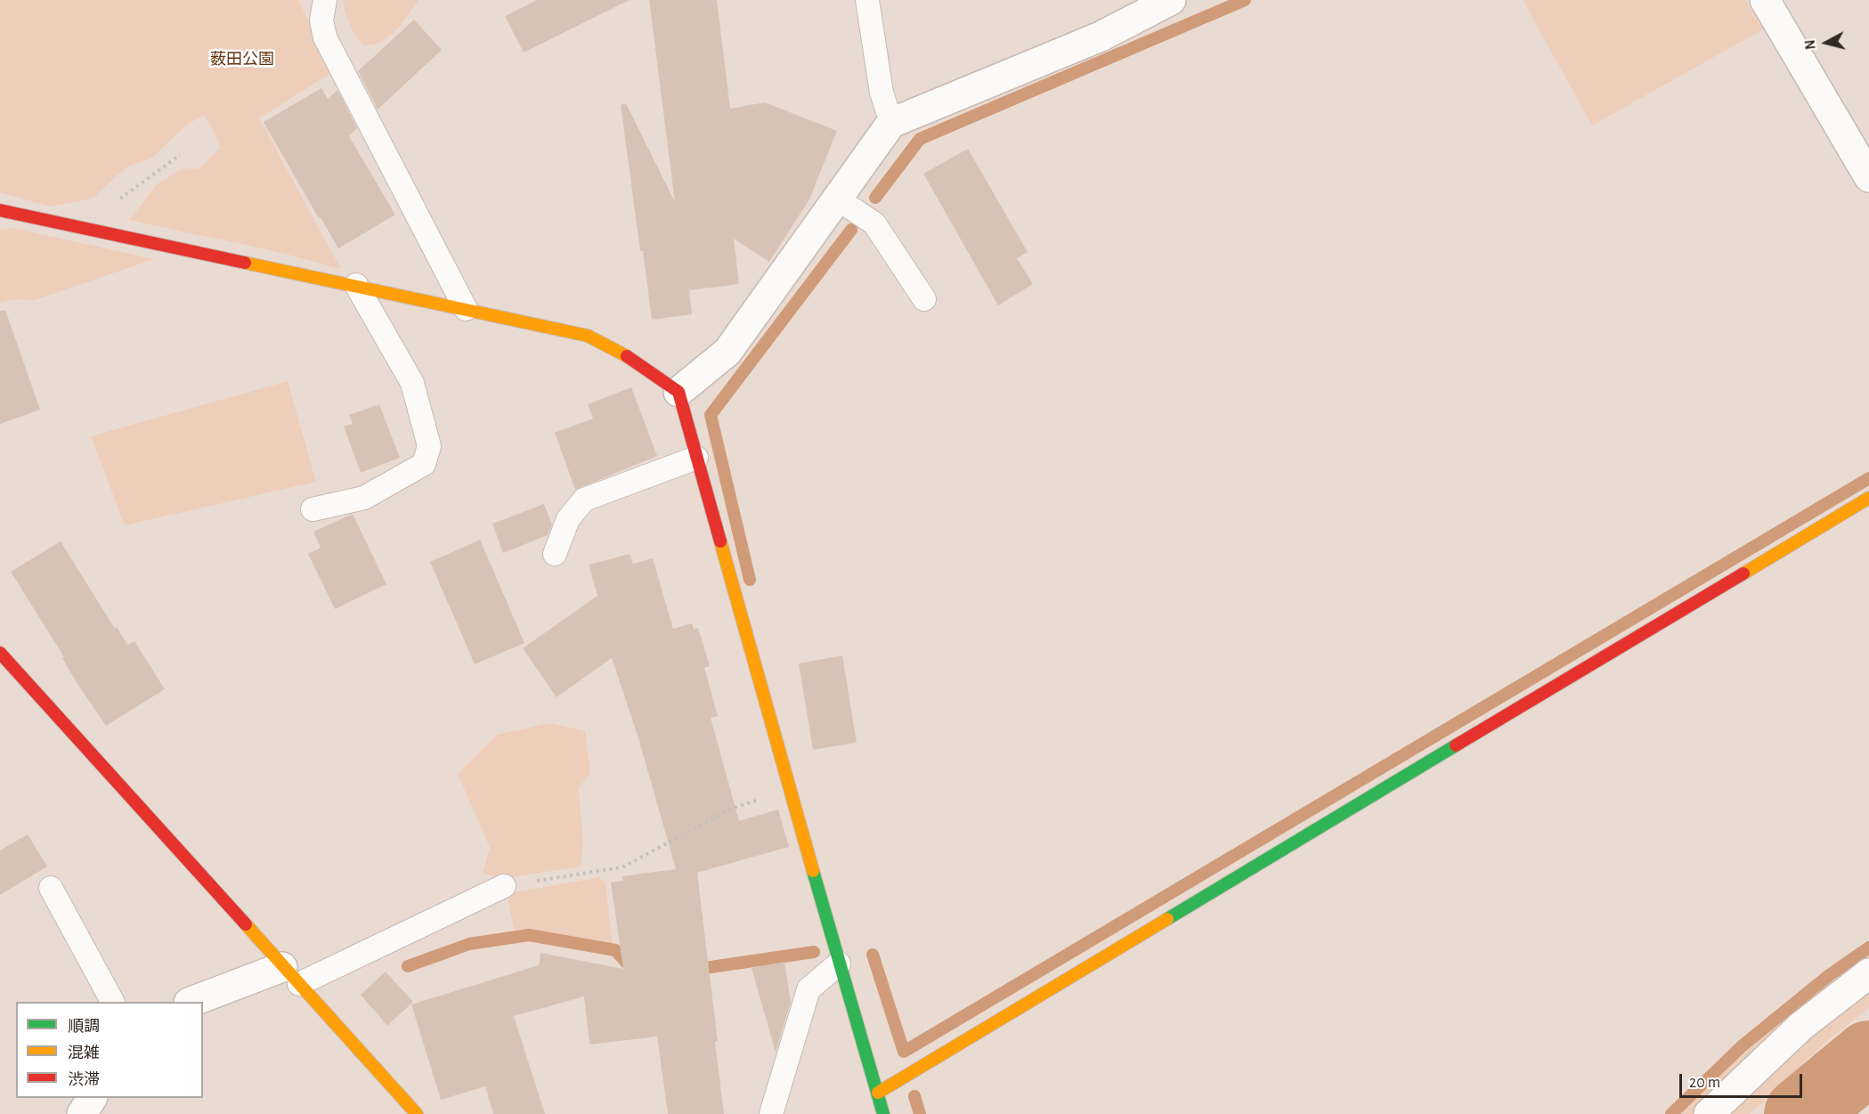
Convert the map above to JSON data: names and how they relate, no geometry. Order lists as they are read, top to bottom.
{
  "parks": ["薮田公園"],
  "legend": ["順調", "混雑", "渋滞"],
  "scale_bar": "20 m",
  "north": "left"
}
